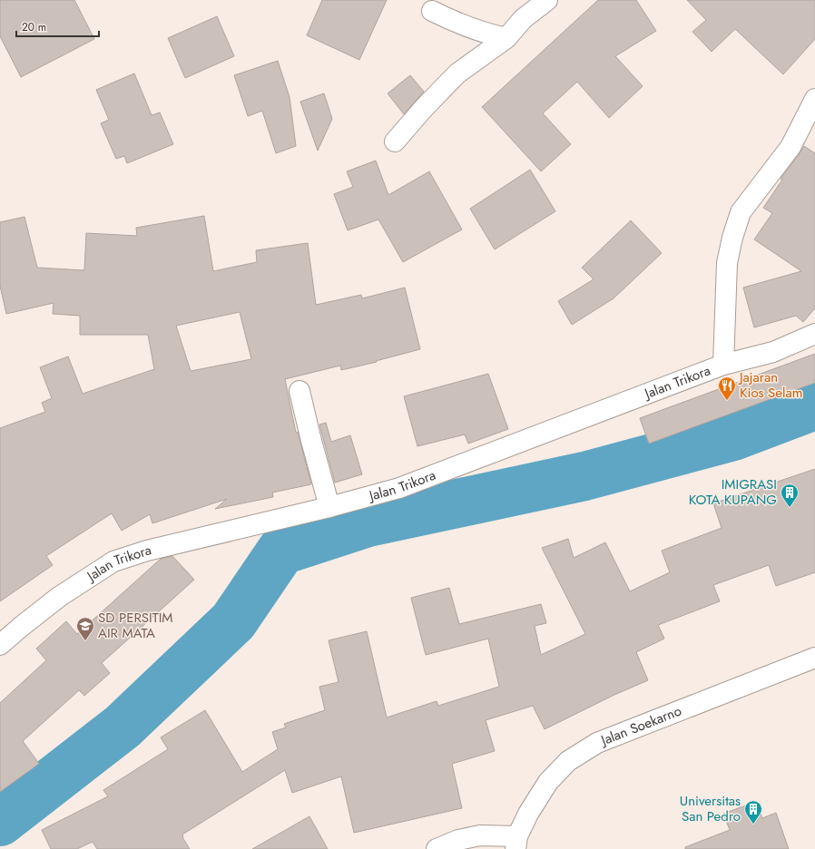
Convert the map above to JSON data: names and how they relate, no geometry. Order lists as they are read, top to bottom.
{
  "streets": {
    "main road": ["Jalan Trikora", "Jalan Soekarno"]
  },
  "places": {
    "restaurant": ["Jajaran Kios Selam"],
    "building": ["IMIGRASI KOTA KUPANG", "Universitas San Pedro"],
    "school or university": ["SD PERSITIM AIR MATA"]
  },
  "scale_bar": "20 m"
}
